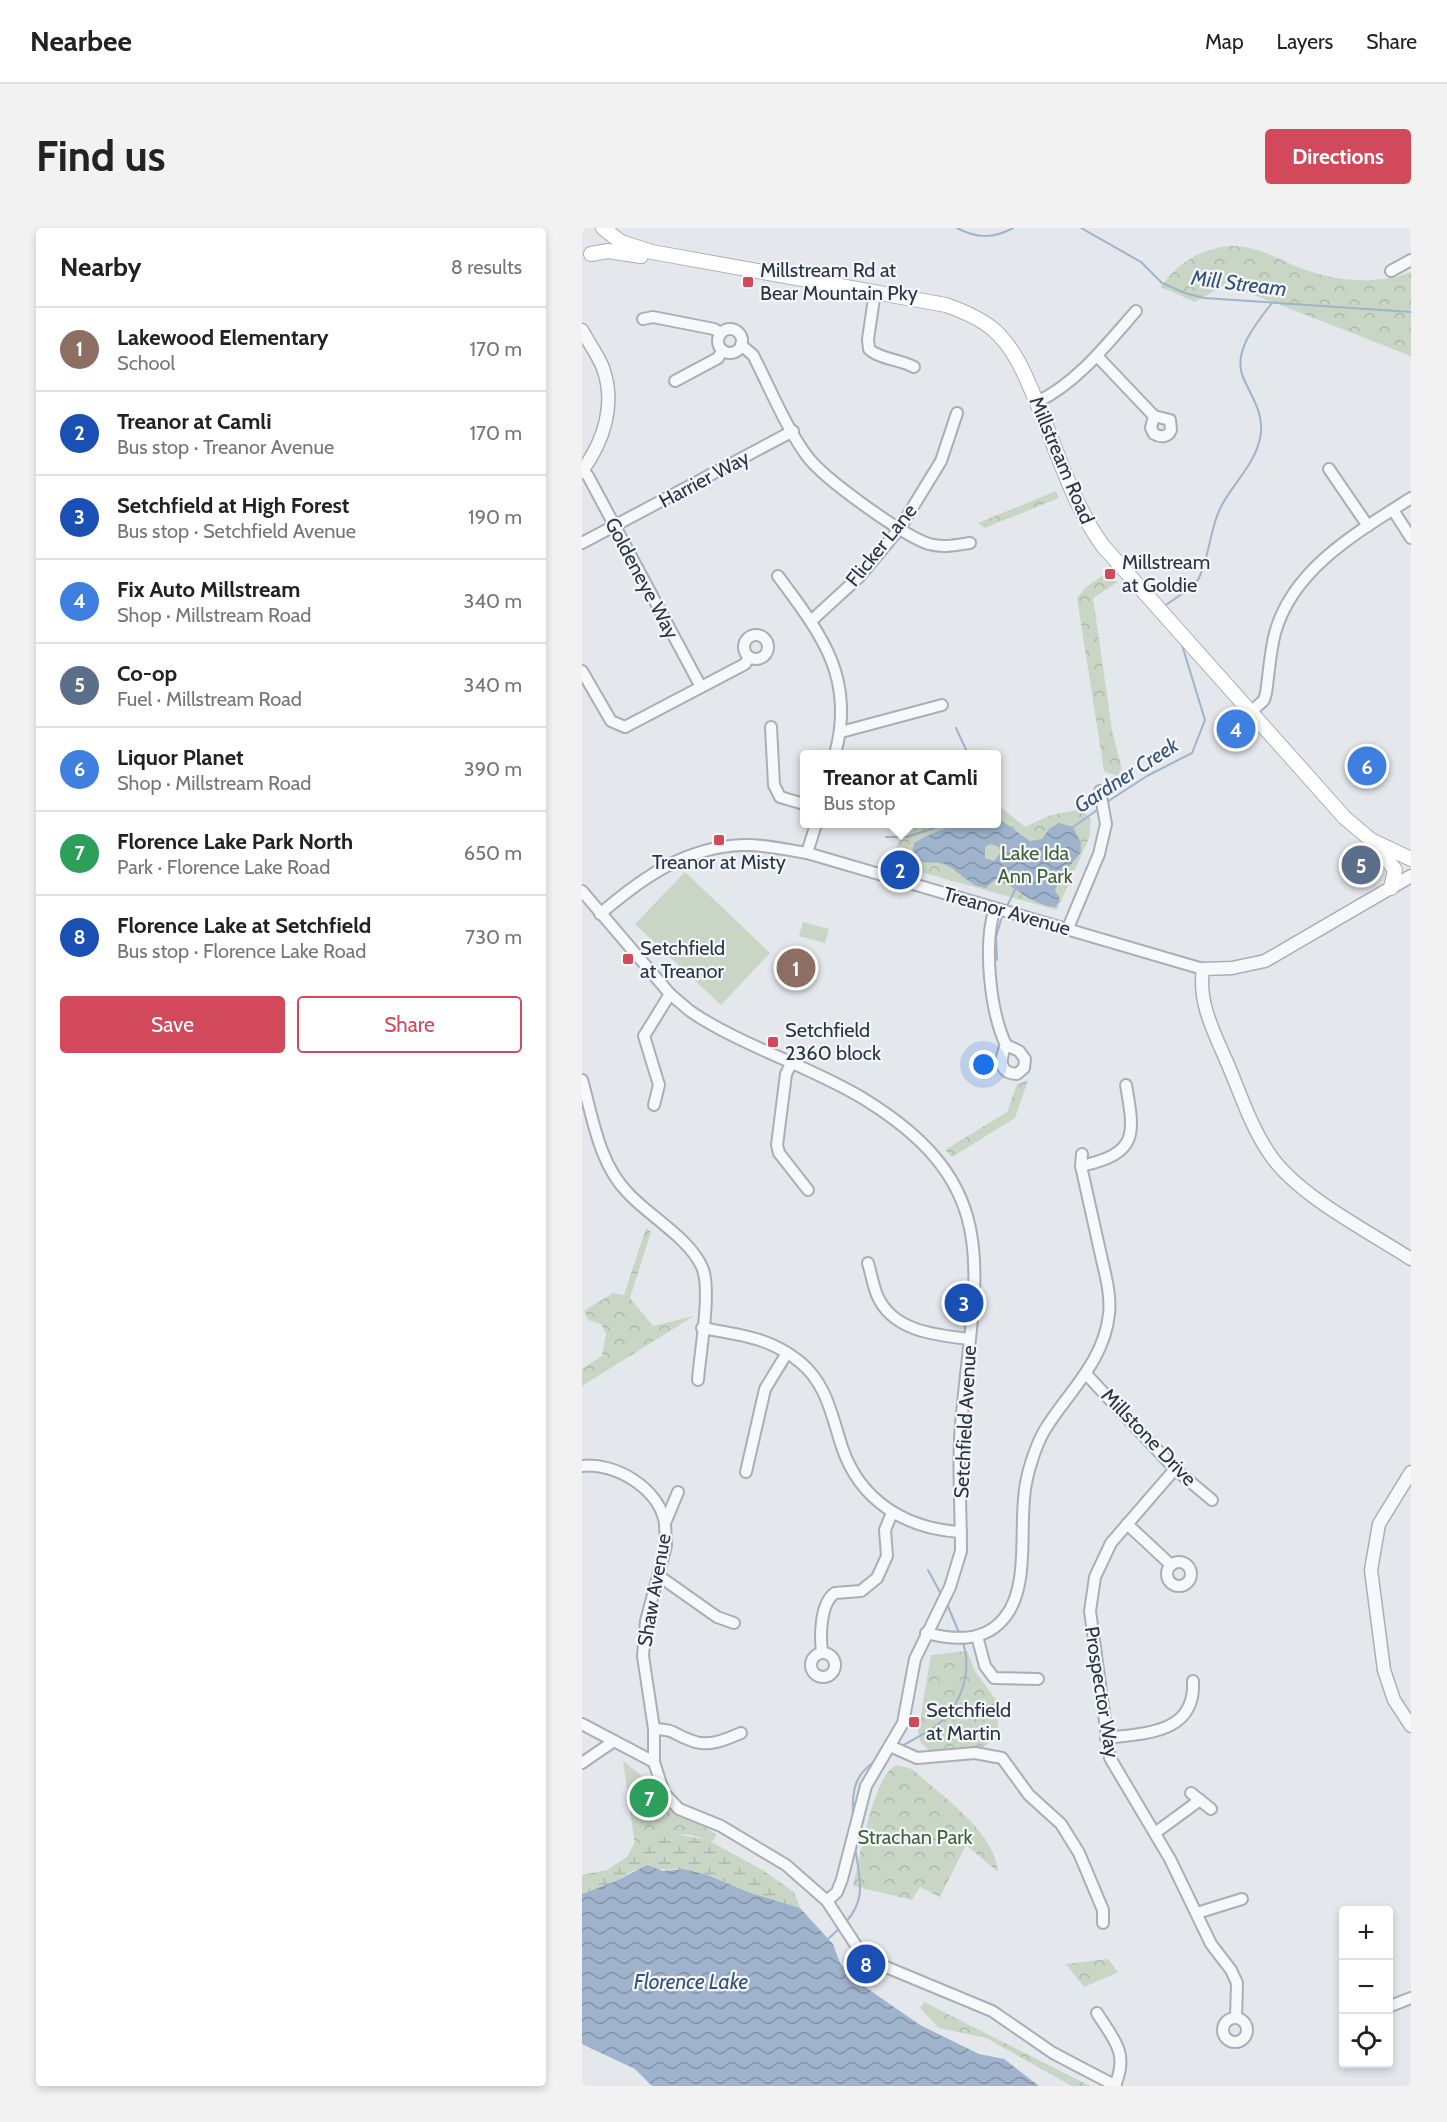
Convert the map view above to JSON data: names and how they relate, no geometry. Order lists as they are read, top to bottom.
{
  "streets": {
    "main road": ["Millstream Road"],
    "street": [
      "Harrier Way",
      "Flicker Lane",
      "Goldeneye Way",
      "Treanor Avenue",
      "Setchfield Avenue",
      "Millstone Drive",
      "Shaw Avenue",
      "Prospector Way"
    ]
  },
  "crossings": [
    ["Harrier Way", "Goldeneye Way"],
    ["Treanor Avenue", "Setchfield Avenue"],
    ["Setchfield Avenue", "Shaw Avenue"],
    ["Millstone Drive", "Prospector Way"]
  ],
  "water": ["Mill Stream", "Gardner Creek", "Florence Lake"],
  "parks": ["Lake Ida Ann Park", "Strachan Park"],
  "places": {
    "transit": [
      "Millstream Rd at Bear Mountain Pky",
      "Millstream at Goldie",
      "Treanor at Misty",
      "Setchfield at Treanor",
      "Setchfield 2360 block",
      "Setchfield at Martin"
    ]
  },
  "page": {
    "header": "Nearbee",
    "nav": ["Map", "Layers", "Share"],
    "buttons": [
      "Directions",
      ["Save", "Share"]
    ],
    "title": "Find us",
    "heading": ["Nearby", "8 results"],
    "list": [
      {
        "mark": "1",
        "name": "Lakewood Elementary",
        "note": "School",
        "value": "170 m"
      },
      {
        "mark": "2",
        "name": "Treanor at Camli",
        "note": "Bus stop · Treanor Avenue",
        "value": "170 m"
      },
      {
        "mark": "3",
        "name": "Setchfield at High Forest",
        "note": "Bus stop · Setchfield Avenue",
        "value": "190 m"
      },
      {
        "mark": "4",
        "name": "Fix Auto Millstream",
        "note": "Shop · Millstream Road",
        "value": "340 m"
      },
      {
        "mark": "5",
        "name": "Co-op",
        "note": "Fuel · Millstream Road",
        "value": "340 m"
      },
      {
        "mark": "6",
        "name": "Liquor Planet",
        "note": "Shop · Millstream Road",
        "value": "390 m"
      },
      {
        "mark": "7",
        "name": "Florence Lake Park North",
        "note": "Park · Florence Lake Road",
        "value": "650 m"
      },
      {
        "mark": "8",
        "name": "Florence Lake at Setchfield",
        "note": "Bus stop · Florence Lake Road",
        "value": "730 m"
      }
    ],
    "pins": [
      "4",
      "6",
      "5",
      "2",
      "1",
      "3",
      "7",
      "8"
    ],
    "popup": ["Treanor at Camli", "Bus stop"],
    "map_buttons": ["+", "−"]
  }
}
